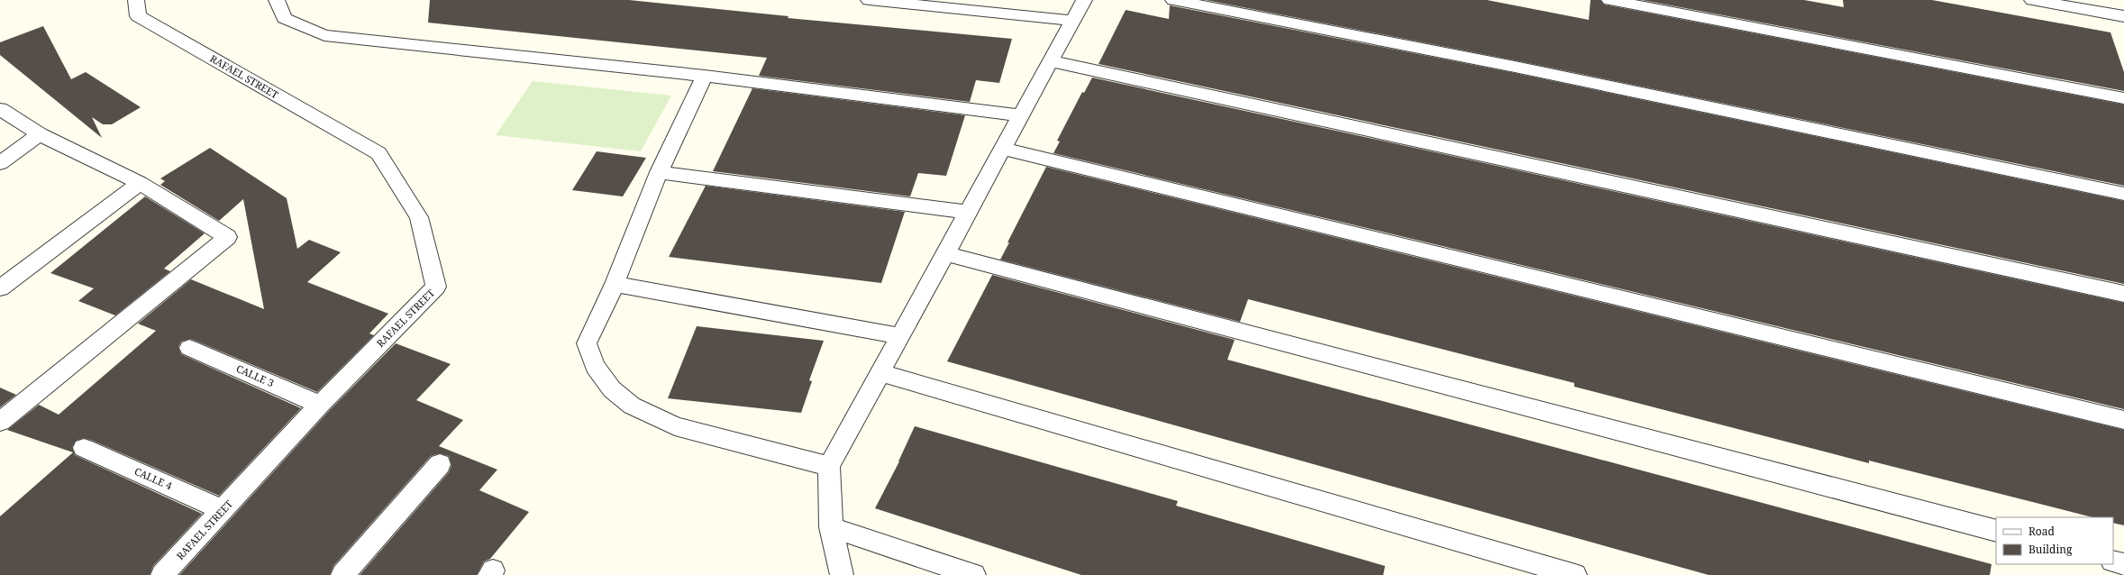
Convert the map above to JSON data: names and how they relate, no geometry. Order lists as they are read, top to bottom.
{
  "streets": {
    "street": ["RAFAEL STREET", "CALLE 3", "CALLE 4"]
  },
  "crossings": [
    ["RAFAEL STREET", "CALLE 3"],
    ["RAFAEL STREET", "CALLE 4"]
  ],
  "legend": ["Road", "Building"]
}
